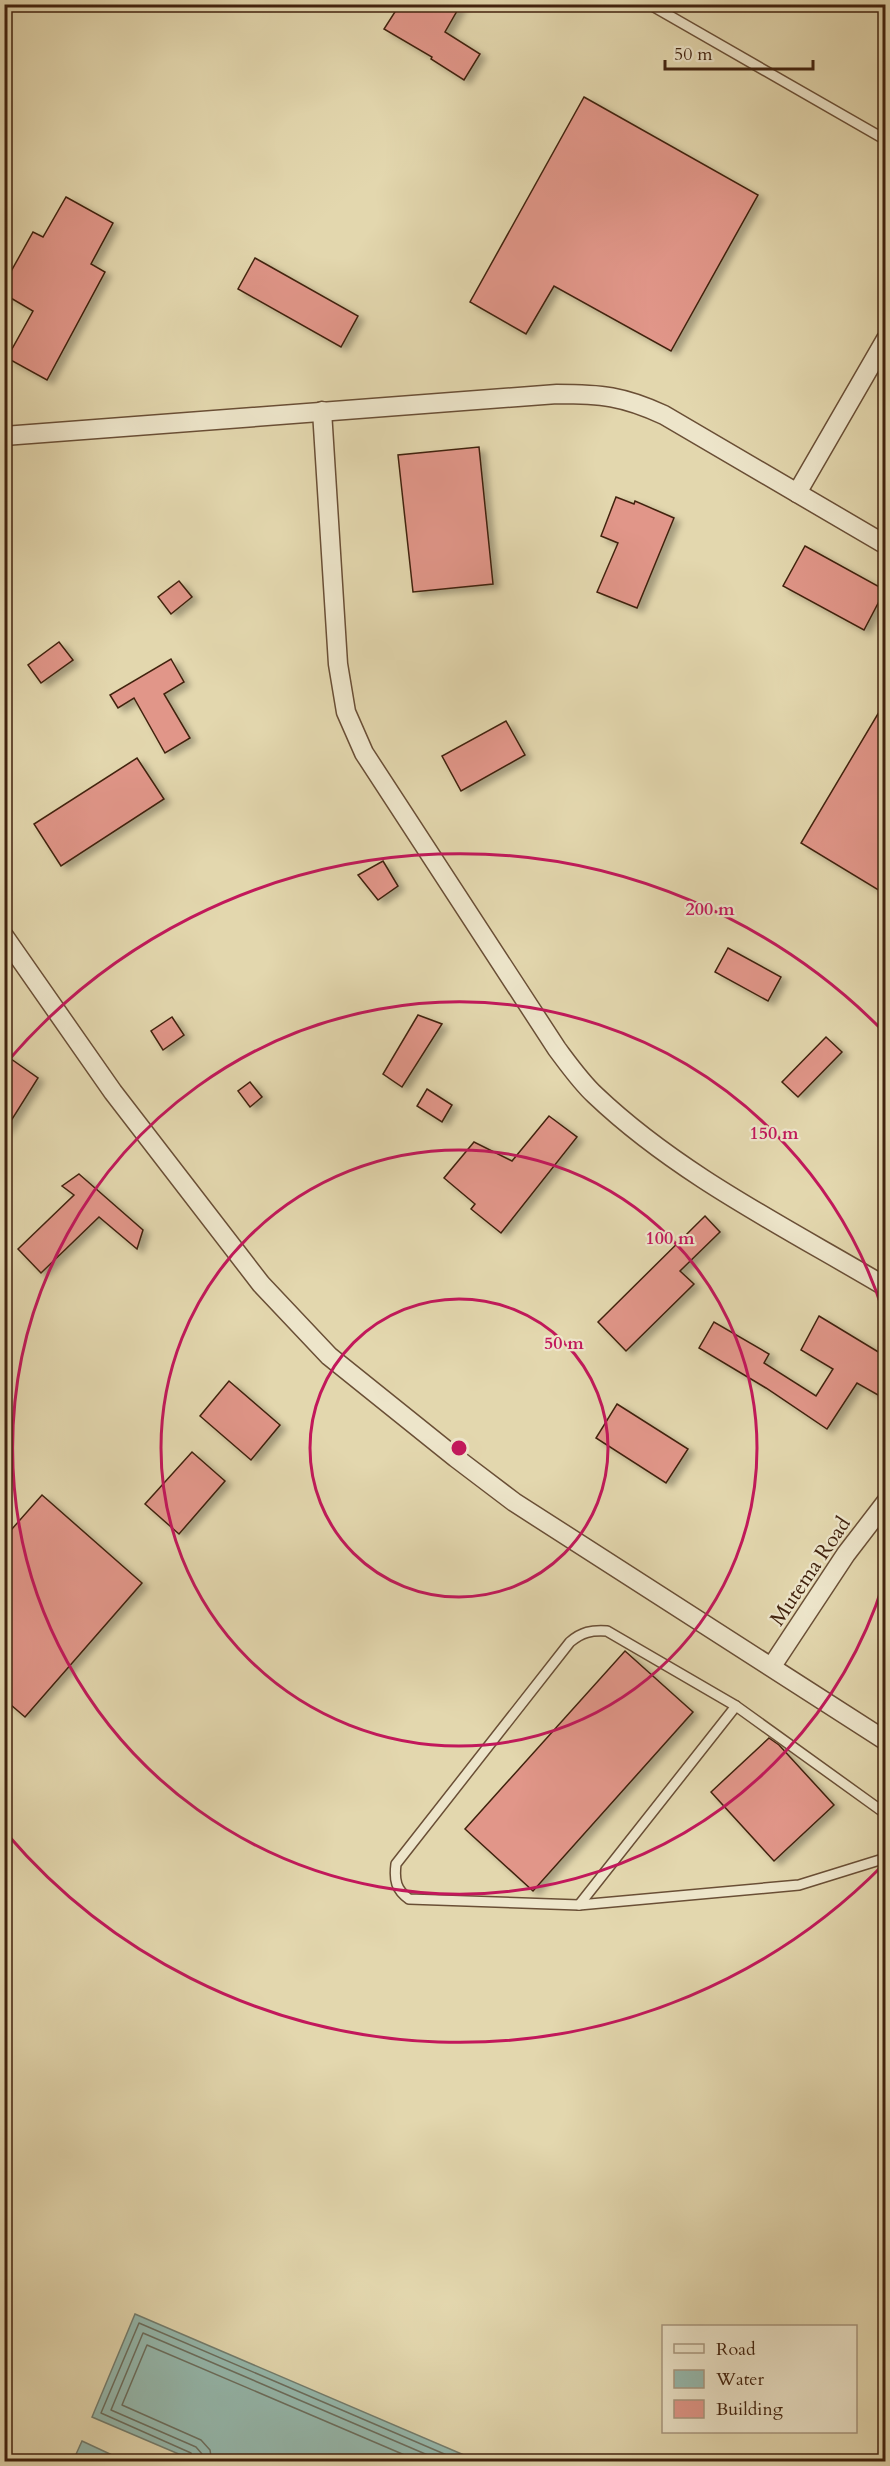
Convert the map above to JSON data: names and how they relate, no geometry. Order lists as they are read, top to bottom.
{
  "streets": {
    "street": ["Mutema Road"]
  },
  "legend": ["Road", "Water", "Building"],
  "scale_bar": "50 m",
  "rings": [
    "200 m",
    "150 m",
    "100 m",
    "50 m"
  ]
}
